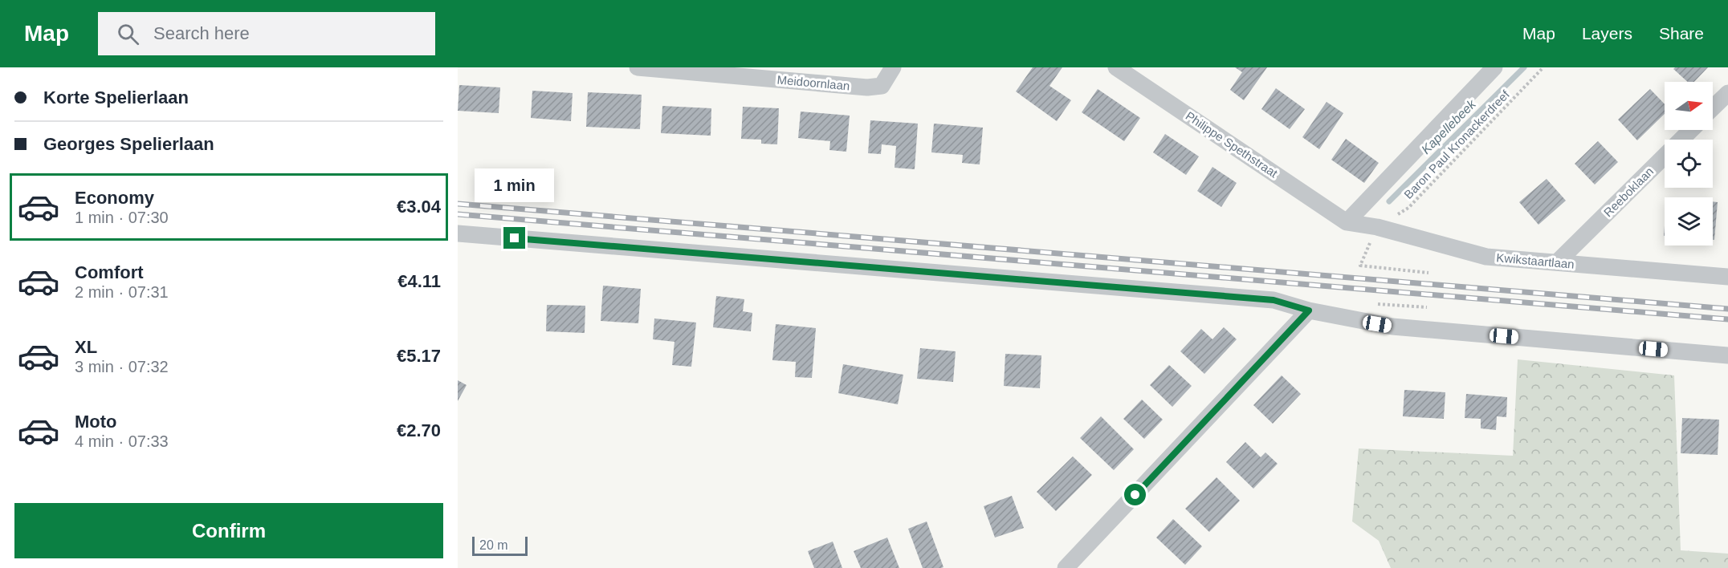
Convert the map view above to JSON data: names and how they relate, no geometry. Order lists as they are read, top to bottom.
{
  "streets": {
    "street": [
      "Meidoornlaan",
      "Philippe Spethstraat",
      "Reeboklaan",
      "Kwikstaartlaan"
    ],
    "path": ["Baron Paul Kronackerdreef"]
  },
  "crossings": [
    ["Philippe Spethstraat", "Kwikstaartlaan"],
    ["Baron Paul Kronackerdreef", "Kwikstaartlaan"],
    ["Reeboklaan", "Kwikstaartlaan"]
  ],
  "water": ["Kapellebeek"],
  "scale_bar": "20 m",
  "north": "right",
  "page": {
    "header": "Map",
    "search": "Search here",
    "nav": ["Map", "Layers", "Share"],
    "banner": ["Korte Spelierlaan", "Georges Spelierlaan"],
    "bubble": "1 min",
    "list": [
      {
        "name": "Economy",
        "note": "1 min · 07:30",
        "value": "€3.04"
      },
      {
        "name": "Comfort",
        "note": "2 min · 07:31",
        "value": "€4.11"
      },
      {
        "name": "XL",
        "note": "3 min · 07:32",
        "value": "€5.17"
      },
      {
        "name": "Moto",
        "note": "4 min · 07:33",
        "value": "€2.70"
      }
    ],
    "buttons": "Confirm",
    "scale": "20 m"
  }
}
